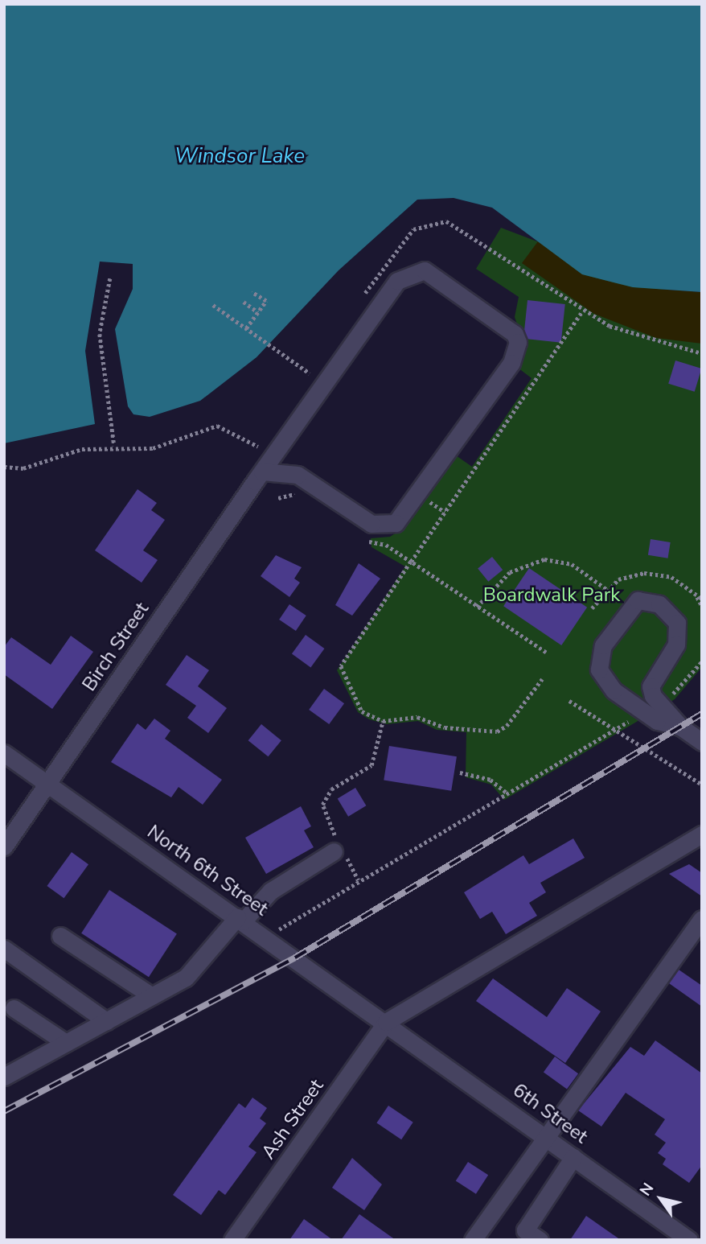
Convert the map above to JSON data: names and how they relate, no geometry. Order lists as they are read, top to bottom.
{
  "streets": {
    "street": [
      "Birch Street",
      "North 6th Street",
      "6th Street",
      "Ash Street"
    ]
  },
  "crossings": [
    ["Birch Street", "North 6th Street"],
    ["North 6th Street", "6th Street"],
    ["North 6th Street", "Ash Street"],
    ["6th Street", "Ash Street"]
  ],
  "water": ["Windsor Lake"],
  "parks": ["Boardwalk Park"],
  "north": "top left"
}
